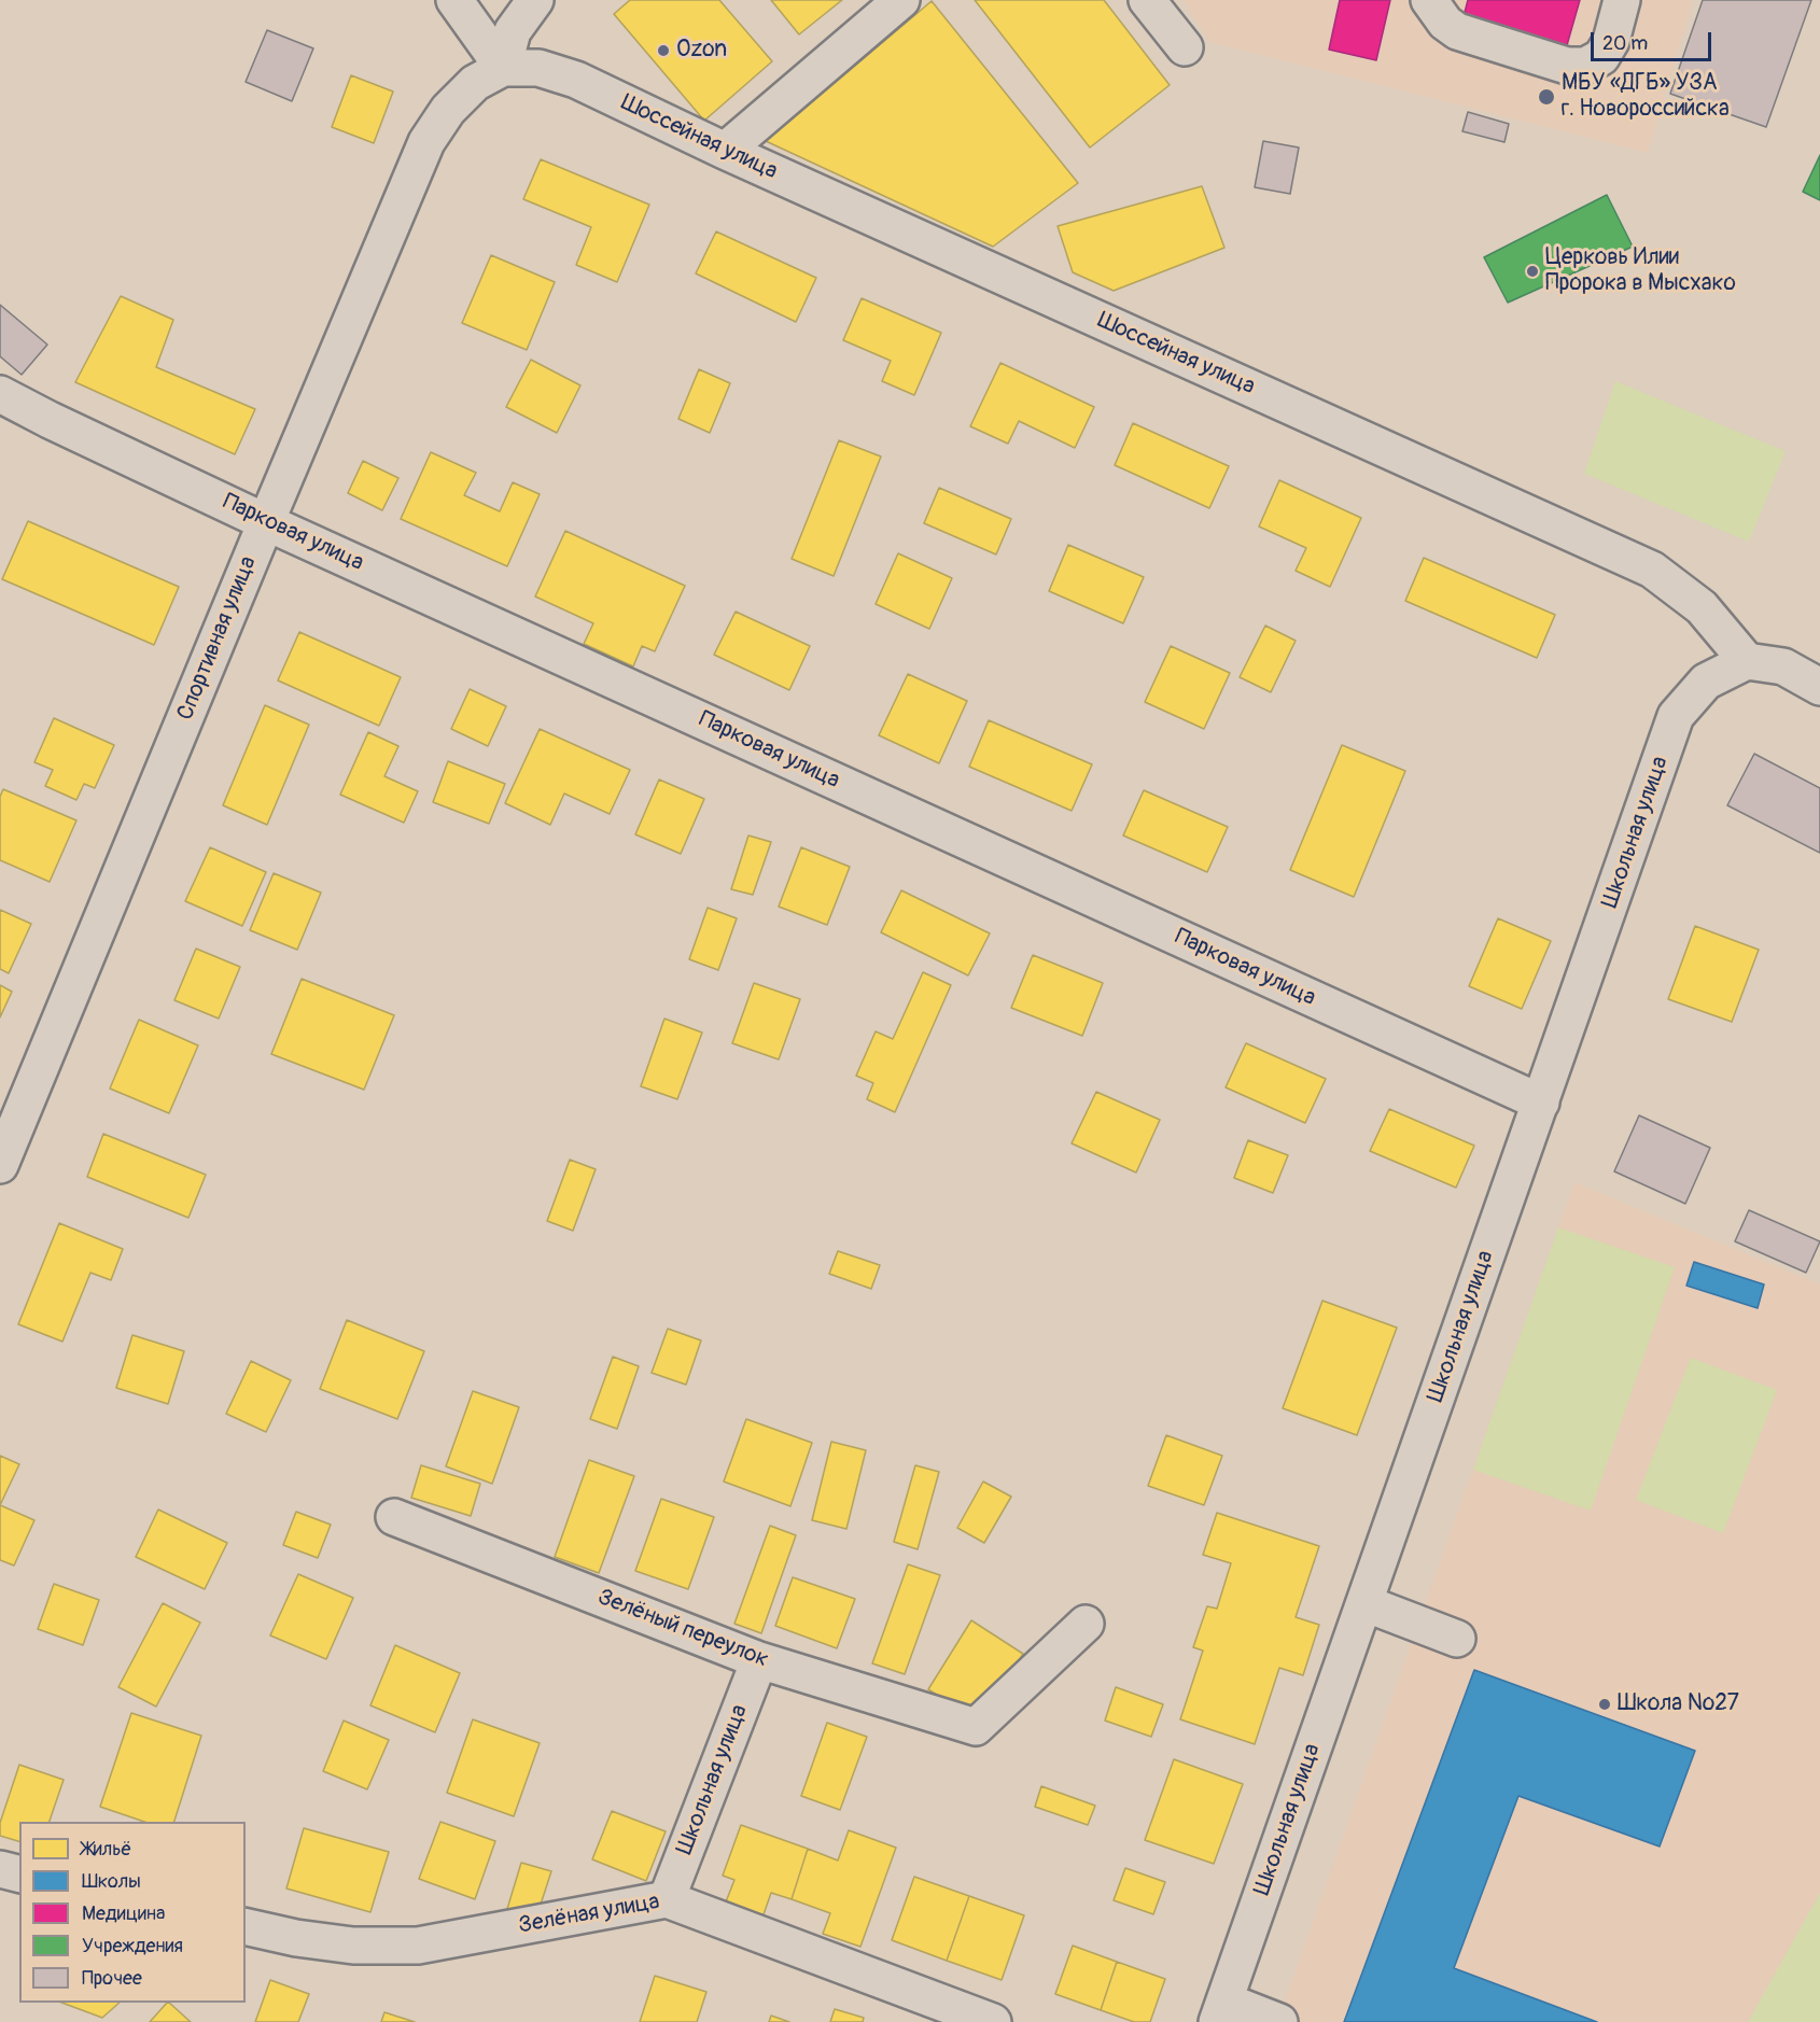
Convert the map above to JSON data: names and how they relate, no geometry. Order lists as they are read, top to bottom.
{
  "streets": {
    "street": [
      "Шоссейная улица",
      "Парковая улица",
      "Спортивная улица",
      "Школьная улица",
      "Зелёный переулок",
      "Зелёная улица"
    ]
  },
  "crossings": [
    ["Шоссейная улица", "Спортивная улица"],
    ["Шоссейная улица", "Школьная улица"],
    ["Парковая улица", "Спортивная улица"],
    ["Парковая улица", "Школьная улица"],
    ["Школьная улица", "Зелёный переулок"],
    ["Школьная улица", "Зелёная улица"]
  ],
  "places": [
    "Ozon",
    "МБУ «ДГБ» УЗА г. Новороссийска",
    "Церковь Илии Пророка в Мысхако",
    "Школа №27"
  ],
  "legend": [
    "Жильё",
    "Школы",
    "Медицина",
    "Учреждения",
    "Прочее"
  ],
  "scale_bar": "20 m"
}
